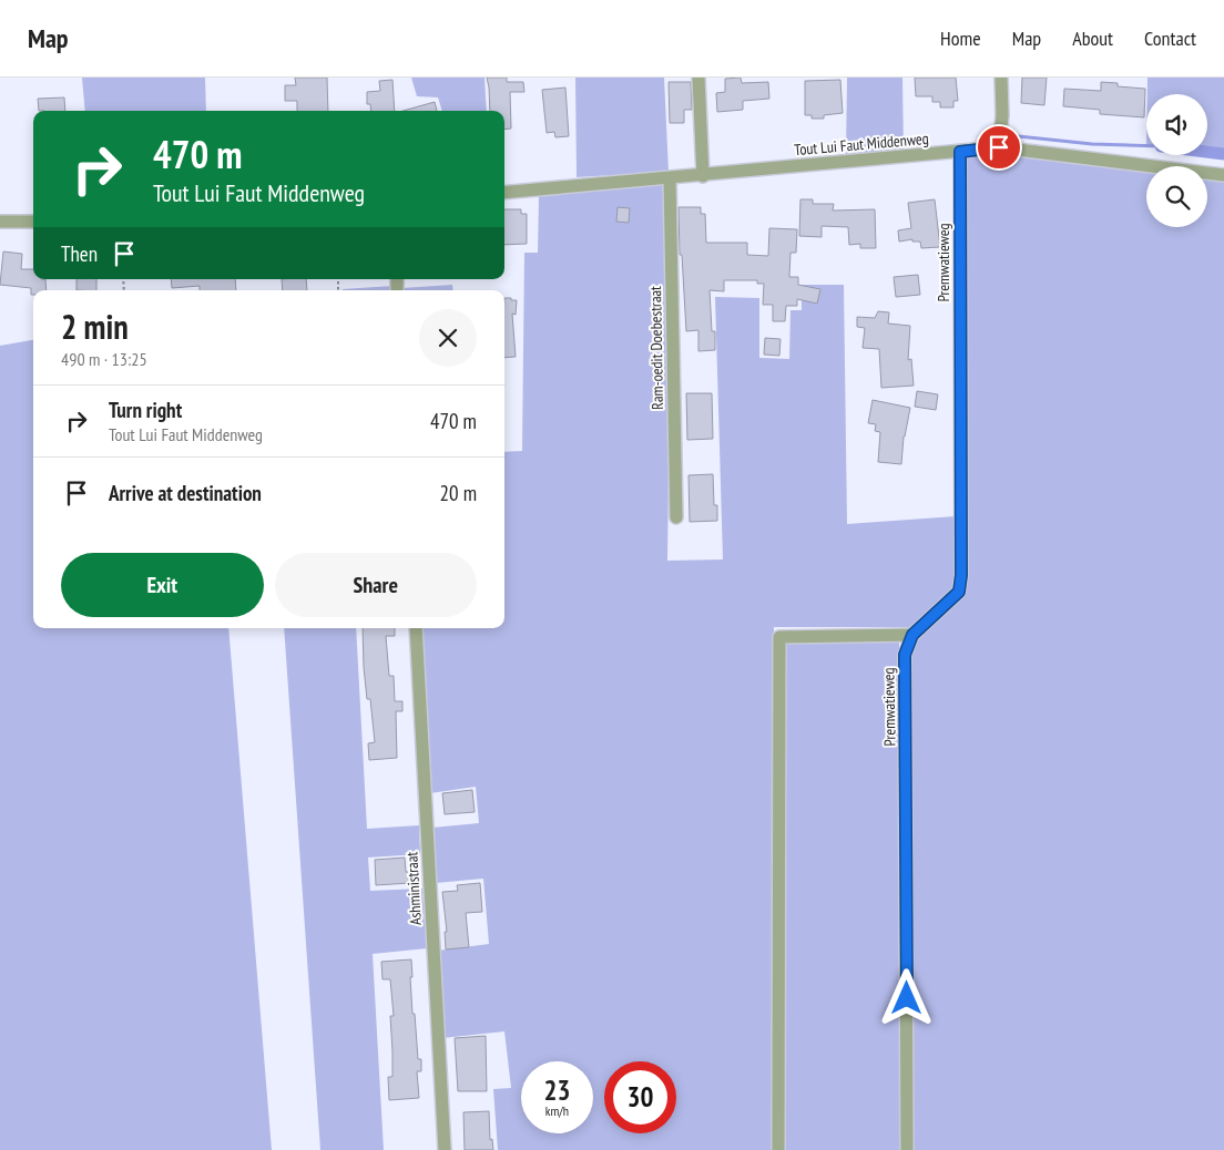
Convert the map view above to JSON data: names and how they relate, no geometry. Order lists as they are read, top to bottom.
{
  "streets": {
    "street": [
      "Tout Lui Faut Middenweg",
      "Premwatieweg",
      "Ram-oedit Doebestraat",
      "Ashministraat"
    ]
  },
  "crossings": [
    ["Tout Lui Faut Middenweg", "Premwatieweg"],
    ["Tout Lui Faut Middenweg", "Ram-oedit Doebestraat"]
  ],
  "page": {
    "header": "Map",
    "nav": [
      "Home",
      "Map",
      "About",
      "Contact"
    ],
    "turn": ["470 m", "Tout Lui Faut Middenweg"],
    "then": "Then",
    "heading": ["2 min", "490 m · 13:25"],
    "list": [
      {
        "name": "Turn right",
        "note": "Tout Lui Faut Middenweg",
        "value": "470 m"
      },
      {
        "name": "Arrive at destination",
        "value": "20 m"
      }
    ],
    "buttons": ["Exit", "Share"],
    "speed": "23 km/h",
    "limit": "30"
  }
}
